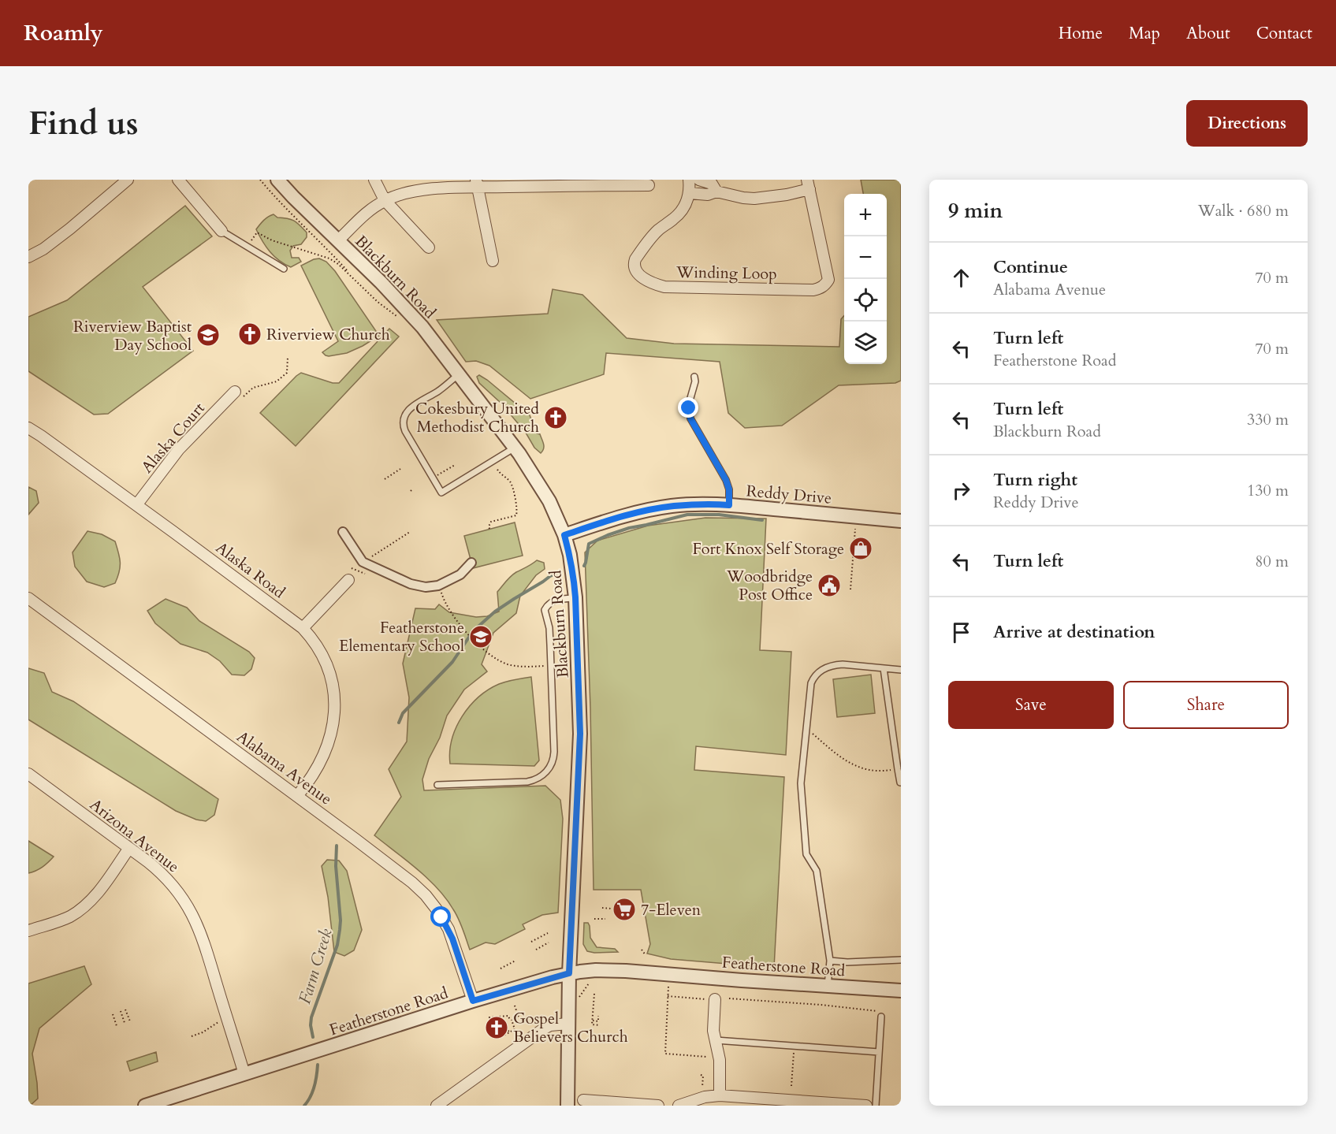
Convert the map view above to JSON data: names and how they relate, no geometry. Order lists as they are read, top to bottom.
{
  "streets": {
    "street": [
      "Winding Loop",
      "Blackburn Road",
      "Alaska Court",
      "Reddy Drive",
      "Alaska Road",
      "Alabama Avenue",
      "Arizona Avenue",
      "Featherstone Road"
    ]
  },
  "crossings": [
    ["Blackburn Road", "Reddy Drive"],
    ["Blackburn Road", "Featherstone Road"],
    ["Alaska Court", "Alaska Road"],
    ["Alaska Road", "Alabama Avenue"],
    ["Alabama Avenue", "Featherstone Road"],
    ["Arizona Avenue", "Featherstone Road"]
  ],
  "water": ["Farm Creek"],
  "places": {
    "church": ["Riverview Church", "Cokesbury United Methodist Church", "Gospel Believers Church"],
    "school or university": ["Riverview Baptist Day School", "Featherstone Elementary School"],
    "shop": ["Fort Knox Self Storage"],
    "public building": ["Woodbridge Post Office"],
    "supermarket": ["7-Eleven"]
  },
  "page": {
    "header": "Roamly",
    "nav": [
      "Home",
      "Map",
      "About",
      "Contact"
    ],
    "buttons": [
      "Directions",
      ["Save", "Share"]
    ],
    "title": "Find us",
    "heading": ["9 min", "Walk · 680 m"],
    "map_buttons": ["+", "−"],
    "list": [
      ["Continue", "Alabama Avenue", "70 m"],
      ["Turn left", "Featherstone Road", "70 m"],
      ["Turn left", "Blackburn Road", "330 m"],
      ["Turn right", "Reddy Drive", "130 m"],
      ["Turn left", "80 m"],
      "Arrive at destination"
    ]
  }
}
